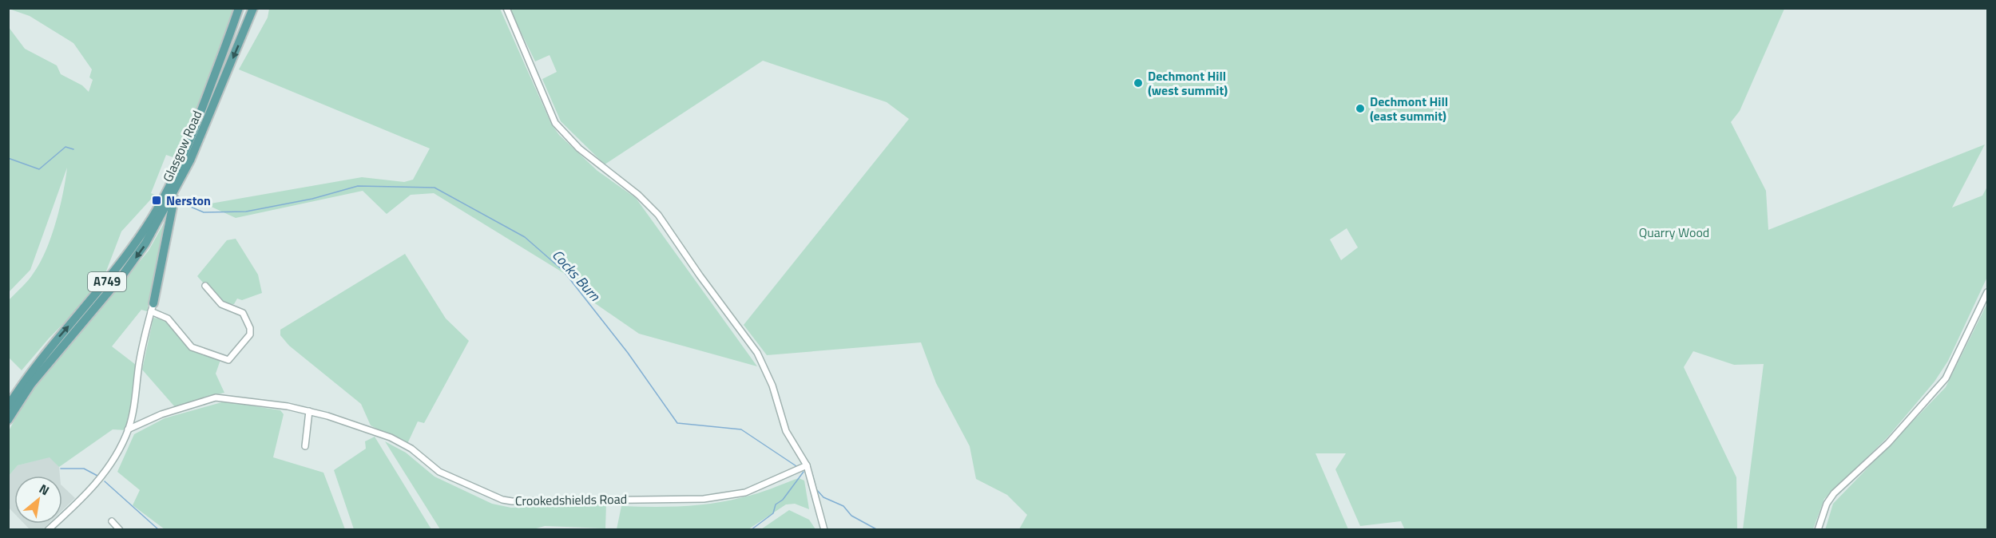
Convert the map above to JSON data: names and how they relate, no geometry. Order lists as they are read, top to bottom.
{
  "streets": {
    "main road": ["Glasgow Road", "A749"],
    "street": ["Crookedshields Road"]
  },
  "water": ["Cocks Burn"],
  "parks": ["Quarry Wood"],
  "places": {
    "other": ["Dechmont Hill (west summit)", "Dechmont Hill (east summit)"],
    "transit": ["Nerston"]
  },
  "north": "top right"
}
